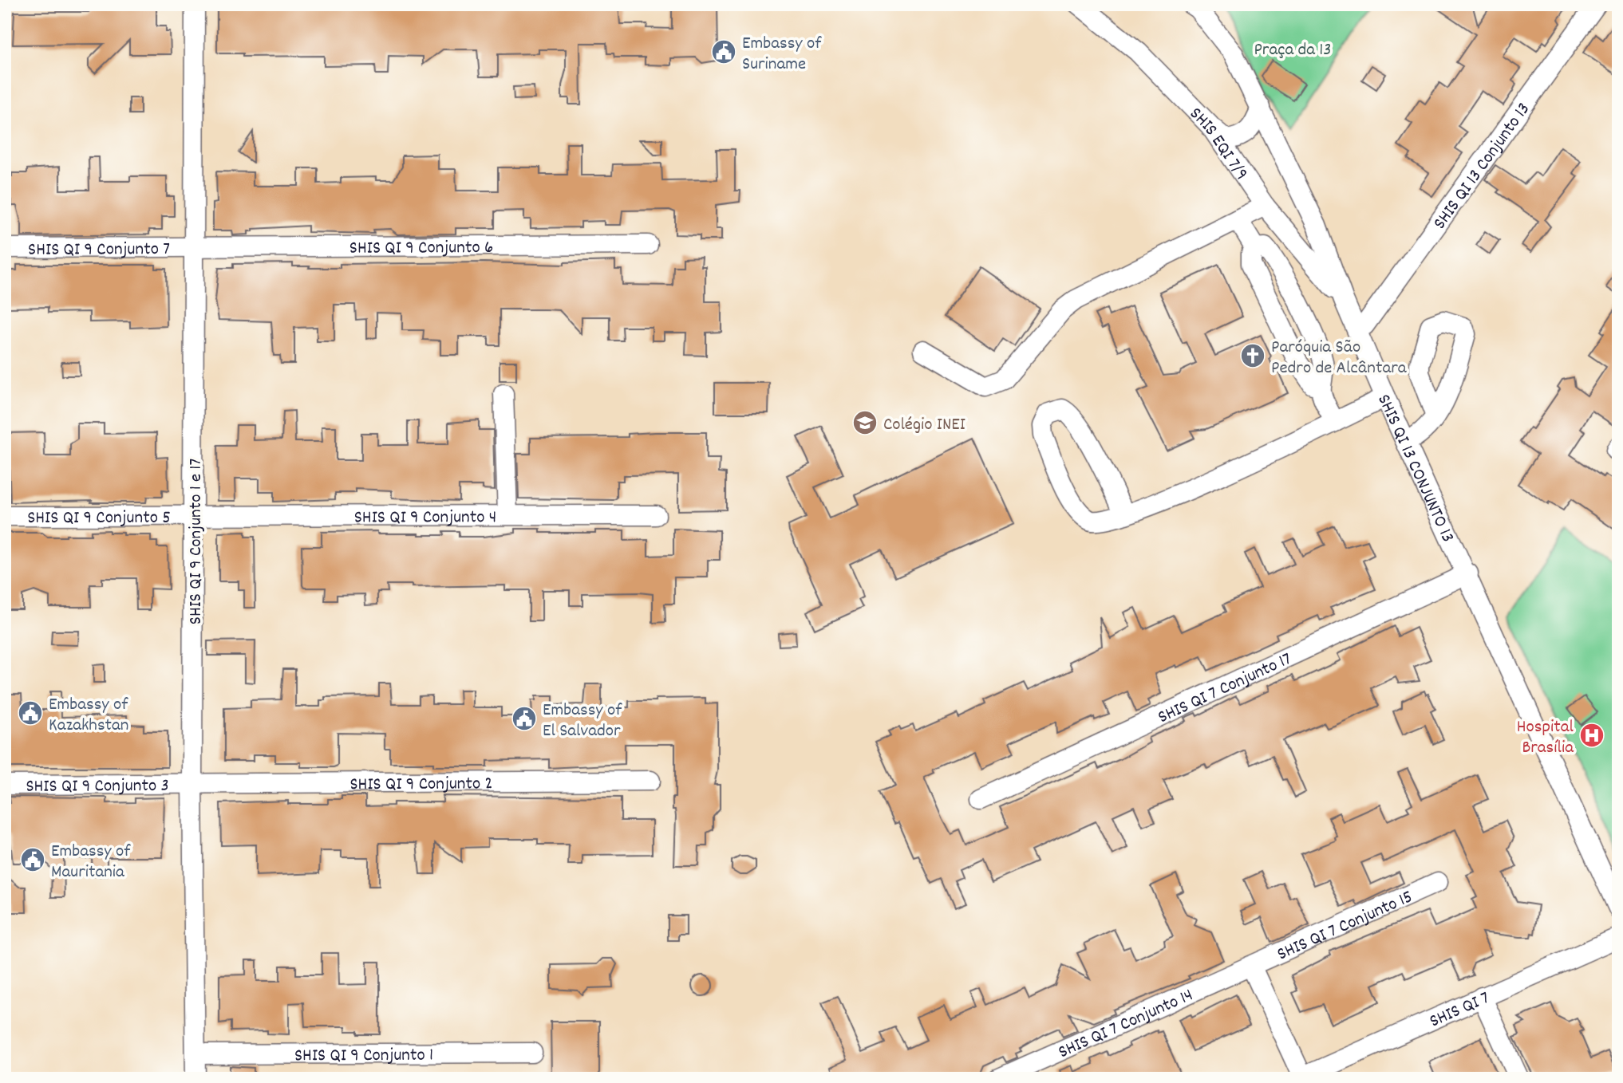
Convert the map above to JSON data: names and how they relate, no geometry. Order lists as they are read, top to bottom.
{
  "streets": {
    "street": [
      "SHIS EQI 7/9",
      "SHIS QI 13 Conjunto 13",
      "SHIS QI 9 Conjunto 6",
      "SHIS QI 9 Conjunto 7",
      "SHIS QI 13 CONJUNTO 13",
      "SHIS QI 9 Conjunto 4",
      "SHIS QI 9 Conjunto 5",
      "SHIS QI 9 Conjunto 1 e 17",
      "SHIS QI 7 Conjunto 17",
      "SHIS QI 9 Conjunto 2",
      "SHIS QI 9 Conjunto 3",
      "SHIS QI 7 Conjunto 15",
      "SHIS QI 7",
      "SHIS QI 7 Conjunto 14",
      "SHIS QI 9 Conjunto 1"
    ]
  },
  "crossings": [
    ["SHIS EQI 7/9", "SHIS QI 13 CONJUNTO 13"],
    ["SHIS QI 9 Conjunto 6", "SHIS QI 9 Conjunto 7"],
    ["SHIS QI 9 Conjunto 6", "SHIS QI 9 Conjunto 1 e 17"],
    ["SHIS QI 9 Conjunto 7", "SHIS QI 9 Conjunto 1 e 17"],
    ["SHIS QI 13 CONJUNTO 13", "SHIS QI 7 Conjunto 17"],
    ["SHIS QI 9 Conjunto 4", "SHIS QI 9 Conjunto 5"],
    ["SHIS QI 9 Conjunto 4", "SHIS QI 9 Conjunto 1 e 17"],
    ["SHIS QI 9 Conjunto 5", "SHIS QI 9 Conjunto 1 e 17"],
    ["SHIS QI 9 Conjunto 1 e 17", "SHIS QI 9 Conjunto 2"],
    ["SHIS QI 9 Conjunto 1 e 17", "SHIS QI 9 Conjunto 3"],
    ["SHIS QI 9 Conjunto 1 e 17", "SHIS QI 9 Conjunto 1"],
    ["SHIS QI 9 Conjunto 2", "SHIS QI 9 Conjunto 3"],
    ["SHIS QI 7 Conjunto 15", "SHIS QI 7 Conjunto 14"]
  ],
  "parks": ["Praça da 13"],
  "places": {
    "public building": [
      "Embassy of Suriname",
      "Embassy of Kazakhstan",
      "Embassy of El Salvador",
      "Embassy of Mauritania"
    ],
    "church": ["Paróquia São Pedro de Alcântara"],
    "school or university": ["Colégio INEI"],
    "hospital": ["Hospital Brasília"]
  }
}
